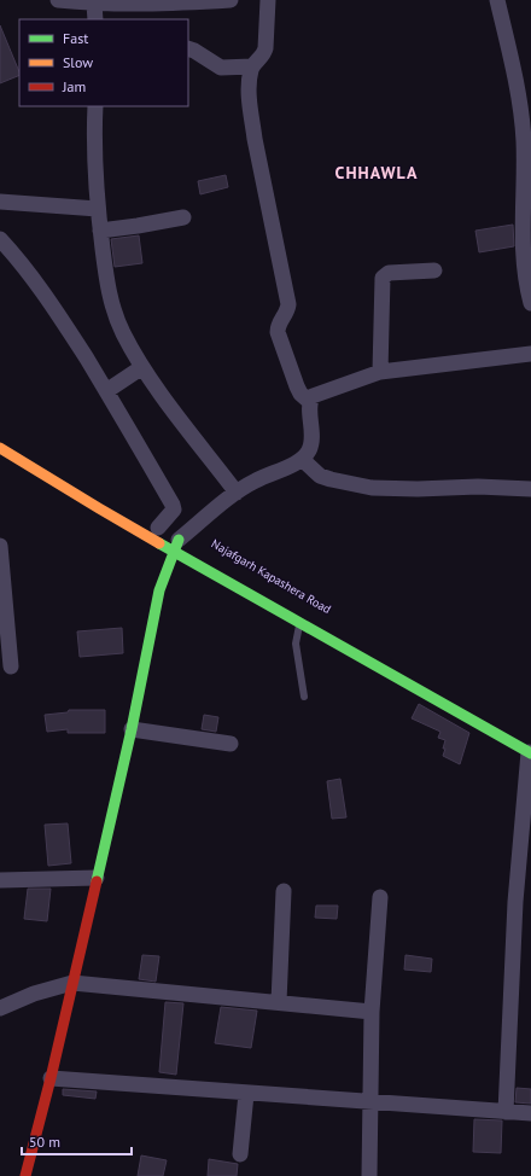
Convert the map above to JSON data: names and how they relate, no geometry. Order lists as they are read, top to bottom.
{
  "districts": ["CHHAWLA"],
  "legend": ["Fast", "Slow", "Jam"],
  "scale_bar": "50 m"
}
